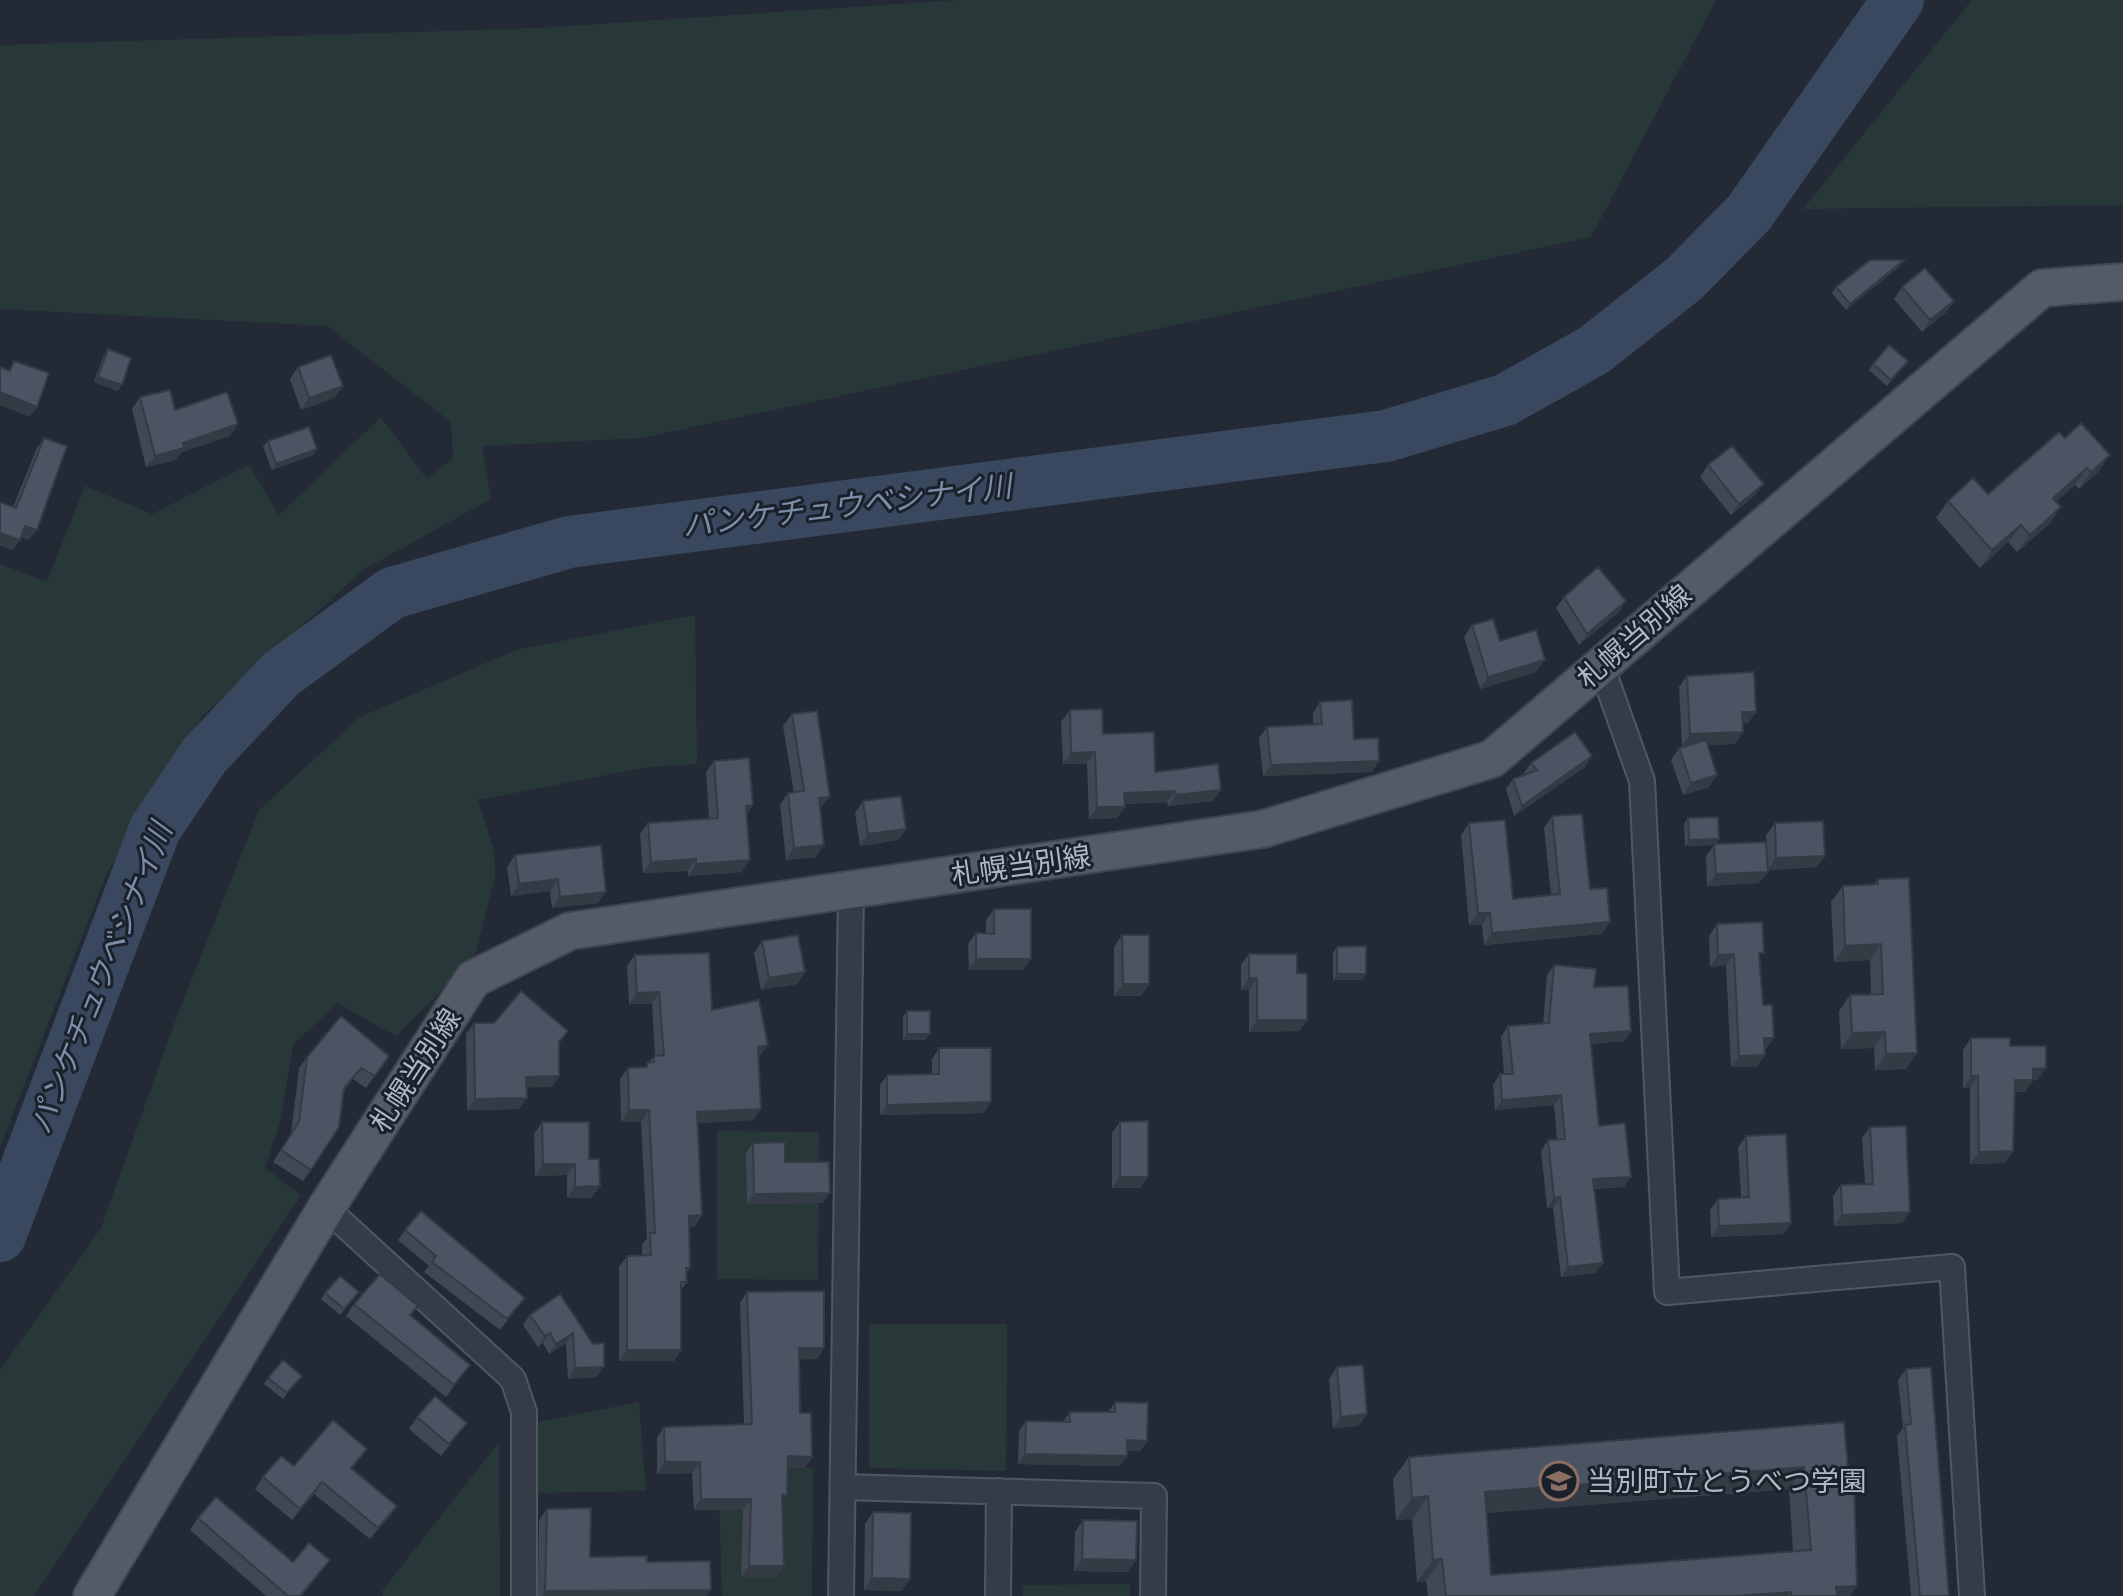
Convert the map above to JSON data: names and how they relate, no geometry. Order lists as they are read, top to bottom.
{
  "streets": {
    "main road": ["札幌当別線"]
  },
  "water": ["パンケチュウベシナイ川"],
  "places": {
    "school or university": ["当別町立とうべつ学園"]
  }
}
